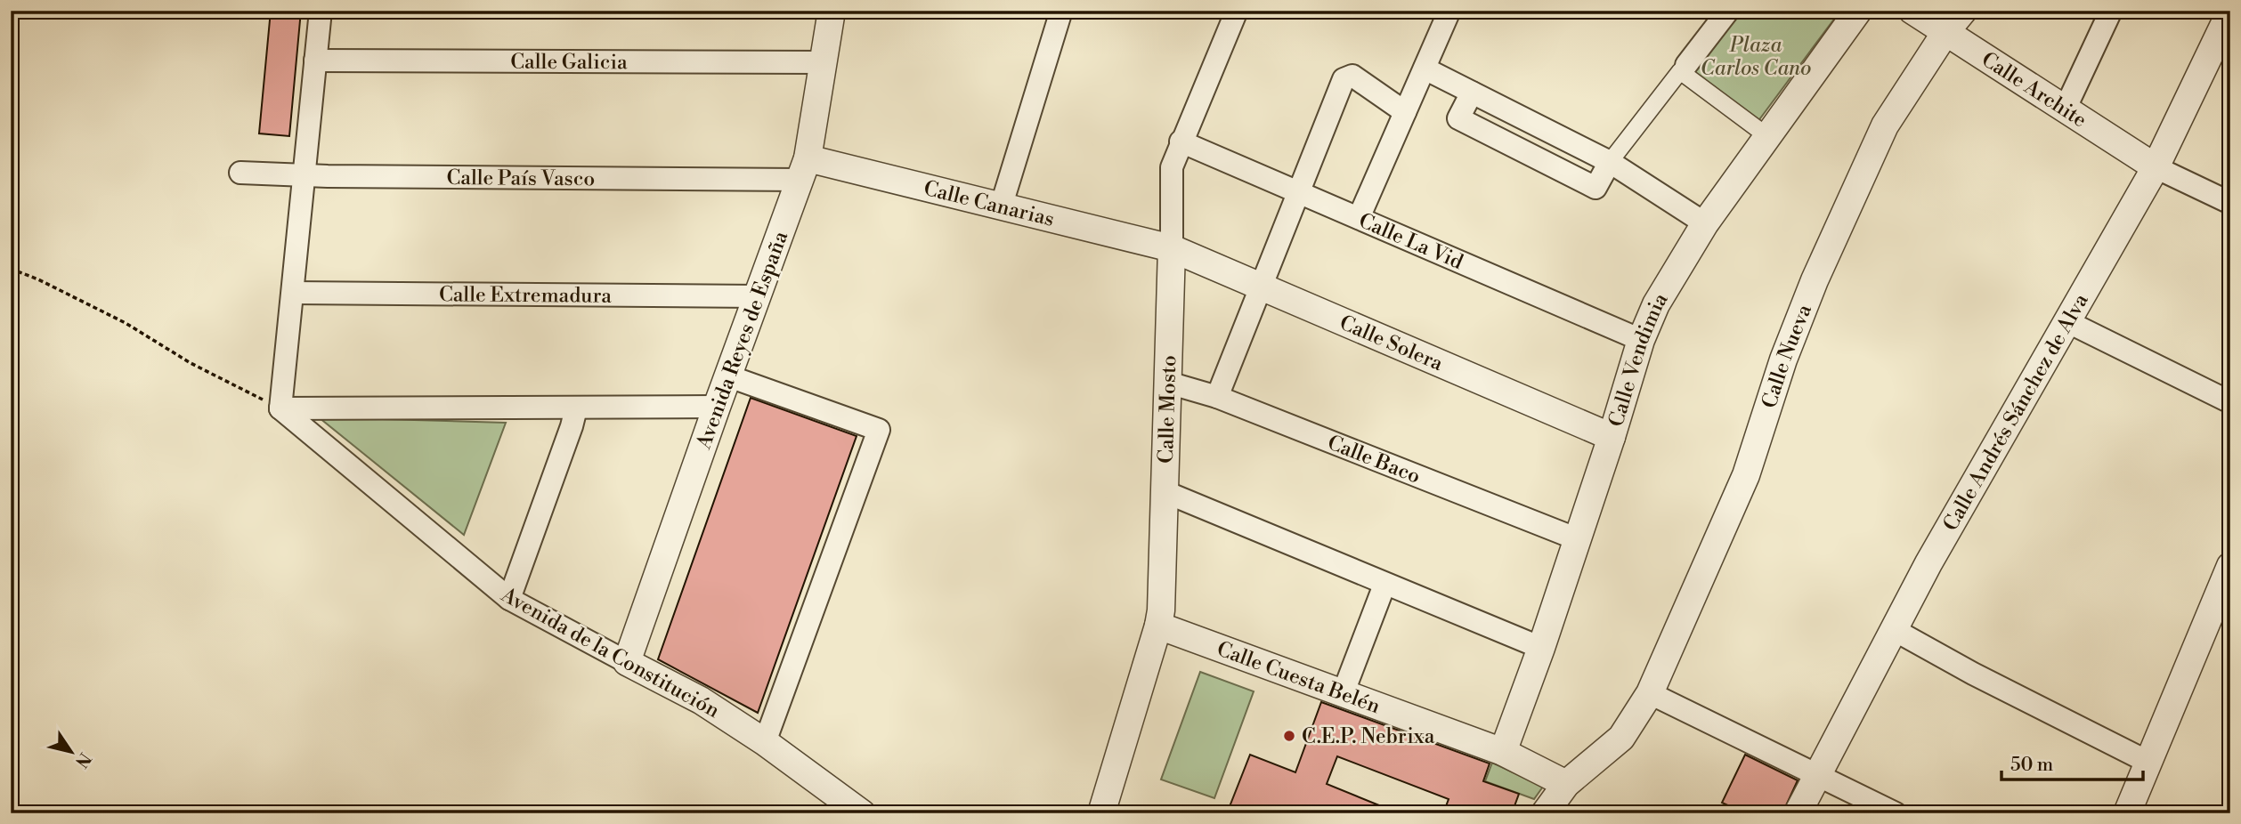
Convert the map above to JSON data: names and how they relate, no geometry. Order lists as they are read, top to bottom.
{
  "streets": {
    "street": [
      "Calle Galicia",
      "Calle Archite",
      "Calle País Vasco",
      "Calle Canarias",
      "Calle La Vid",
      "Calle Extremadura",
      "Avenida Reyes de España",
      "Calle Solera",
      "Calle Nueva",
      "Calle Vendimia",
      "Calle Mosto",
      "Calle Andrés Sánchez de Alva",
      "Calle Baco",
      "Avenida de la Constitución",
      "Calle Cuesta Belén"
    ]
  },
  "crossings": [
    ["Calle Galicia", "Avenida Reyes de España"],
    ["Calle Archite", "Calle Nueva"],
    ["Calle Archite", "Calle Andrés Sánchez de Alva"],
    ["Calle País Vasco", "Calle Canarias"],
    ["Calle País Vasco", "Avenida Reyes de España"],
    ["Calle Canarias", "Avenida Reyes de España"],
    ["Calle Canarias", "Calle Solera"],
    ["Calle Canarias", "Calle Mosto"],
    ["Calle La Vid", "Calle Vendimia"],
    ["Calle La Vid", "Calle Mosto"],
    ["Calle Extremadura", "Avenida Reyes de España"],
    ["Avenida Reyes de España", "Avenida de la Constitución"],
    ["Calle Solera", "Calle Vendimia"],
    ["Calle Solera", "Calle Mosto"],
    ["Calle Vendimia", "Calle Baco"],
    ["Calle Vendimia", "Calle Cuesta Belén"],
    ["Calle Mosto", "Calle Baco"],
    ["Calle Mosto", "Calle Cuesta Belén"]
  ],
  "parks": ["Plaza Carlos Cano"],
  "places": ["C.E.P. Nebrixa"],
  "scale_bar": "50 m",
  "north": "bottom right"
}
